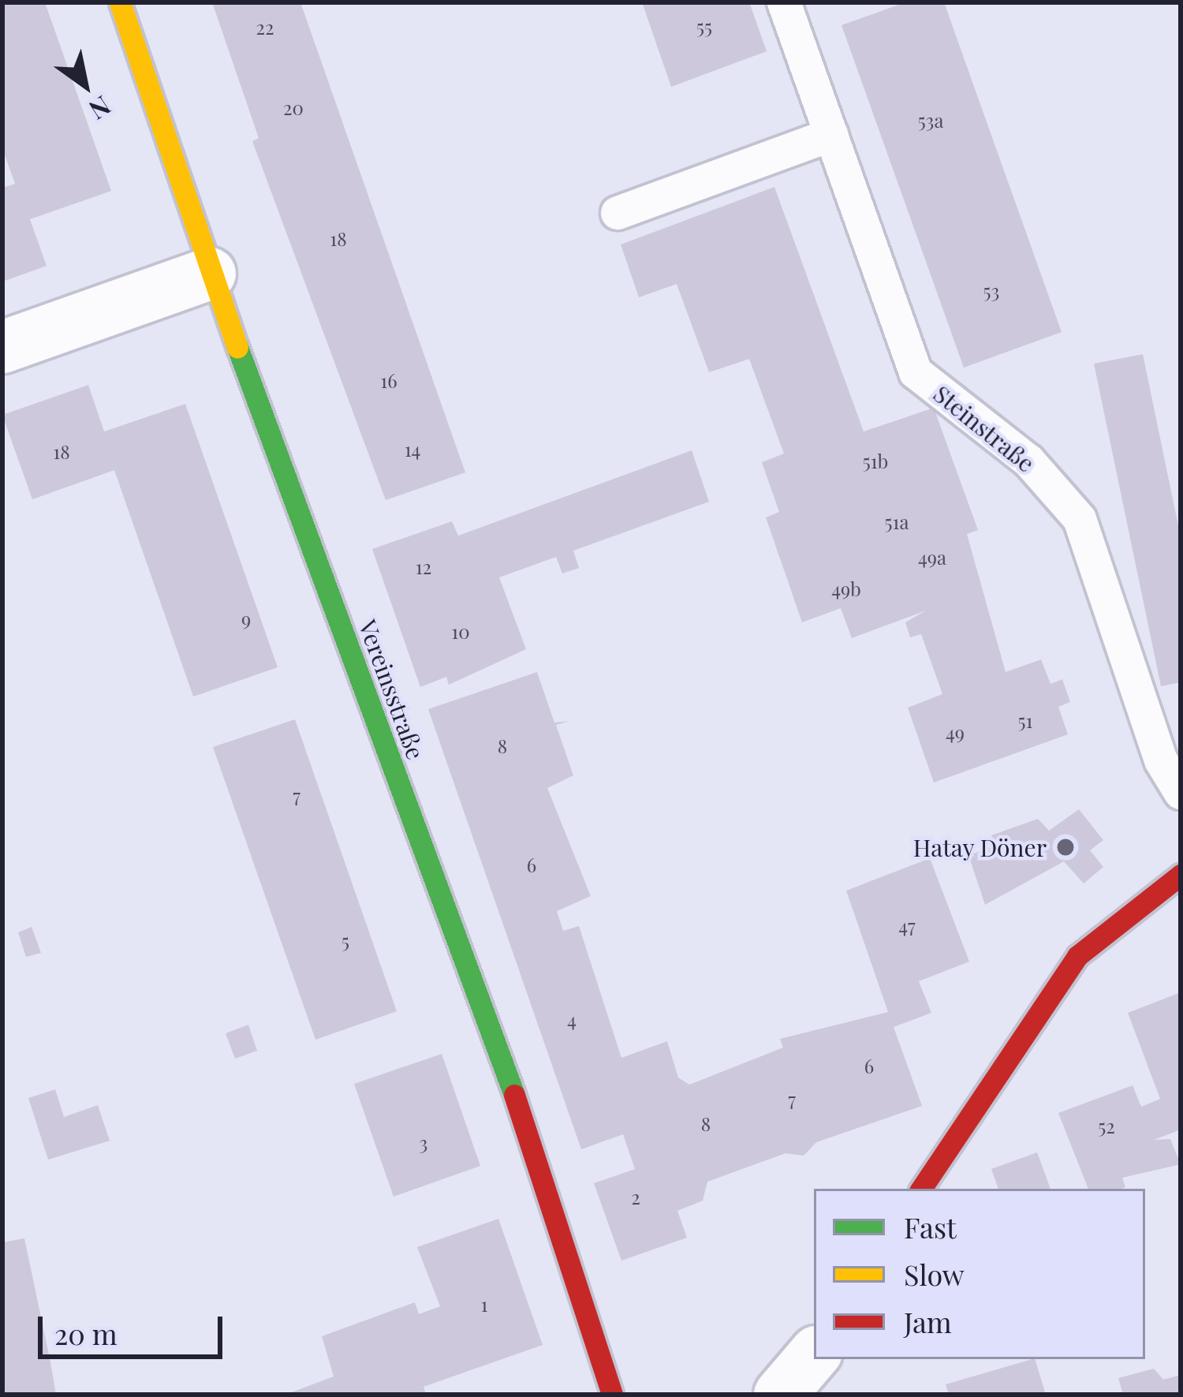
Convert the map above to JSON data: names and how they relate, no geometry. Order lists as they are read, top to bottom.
{
  "streets": {
    "street": ["Vereinsstraße"],
    "lane": ["Steinstraße"]
  },
  "places": ["Hatay Döner"],
  "house_numbers": [
    "55",
    "22",
    "20",
    "53a",
    "18",
    "53",
    "16",
    "14",
    "18",
    "51b",
    "51a",
    "49a",
    "12",
    "49b",
    "9",
    "10",
    "51",
    "49",
    "8",
    "7",
    "6",
    "47",
    "5",
    "4",
    "6",
    "7",
    "8",
    "52",
    "3",
    "2",
    "1"
  ],
  "legend": ["Fast", "Slow", "Jam"],
  "scale_bar": "20 m",
  "north": "bottom right"
}
